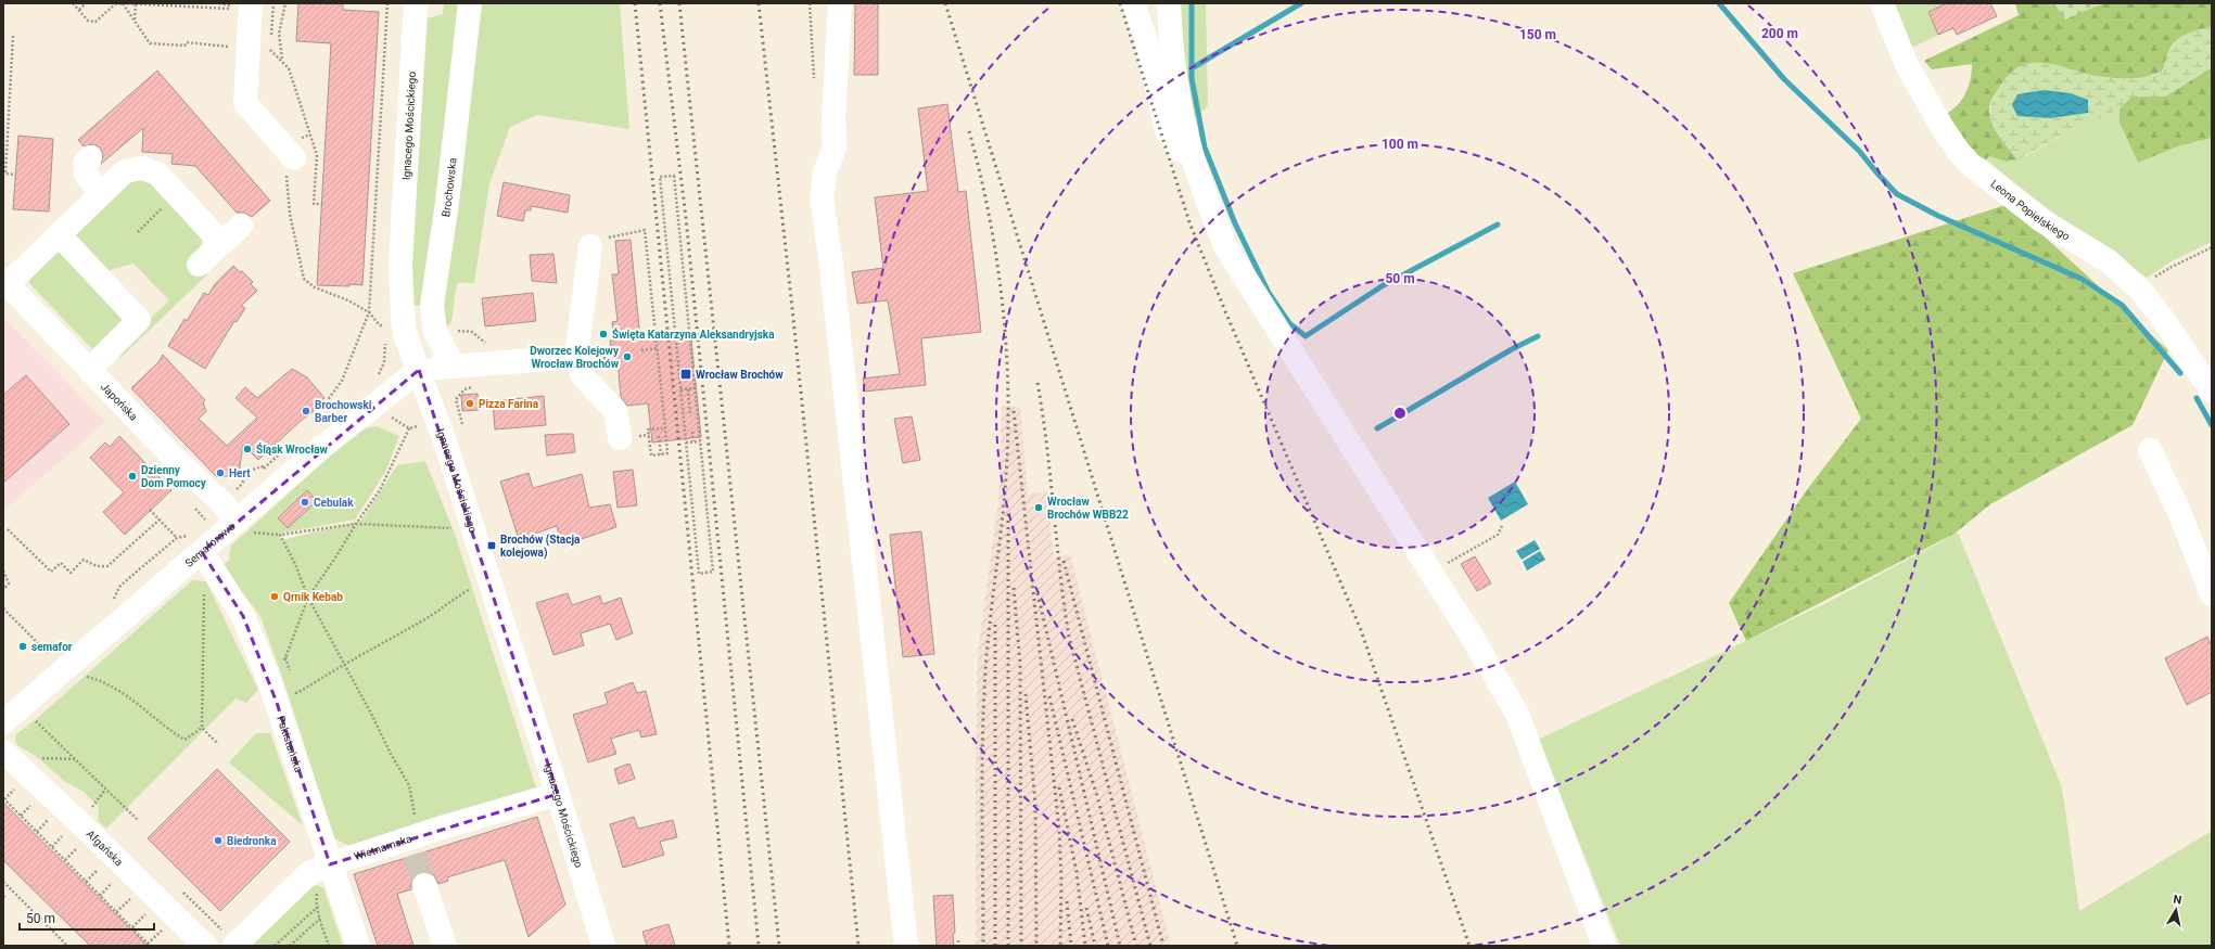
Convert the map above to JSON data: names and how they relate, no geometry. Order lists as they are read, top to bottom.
{
  "streets": {
    "street": [
      "Ignacego Mościckiego",
      "Brochowska",
      "Leona Popielskiego",
      "Japońska",
      "Semaforowa",
      "Pakistańska",
      "Afgańska",
      "Wietnamska"
    ]
  },
  "crossings": [
    ["Ignacego Mościckiego", "Semaforowa"],
    ["Ignacego Mościckiego", "Wietnamska"],
    ["Japońska", "Semaforowa"],
    ["Semaforowa", "Pakistańska"],
    ["Pakistańska", "Wietnamska"]
  ],
  "places": {
    "other": [
      "Święta Katarzyna Aleksandryjska",
      "Dworzec Kolejowy Wrocław Brochów",
      "Pizza Farina",
      "Brochowski Barber",
      "Śląsk Wrocław",
      "Hert",
      "Dzienny Dom Pomocy",
      "Cebulak",
      "Wrocław Brochów WBB22",
      "Qrnik Kebab",
      "semafor",
      "Biedronka"
    ],
    "transit": ["Wrocław Brochów", "Brochów (Stacja kolejowa)"]
  },
  "scale_bar": "50 m",
  "north": "top",
  "rings": [
    "200 m",
    "150 m",
    "100 m",
    "50 m"
  ]
}
